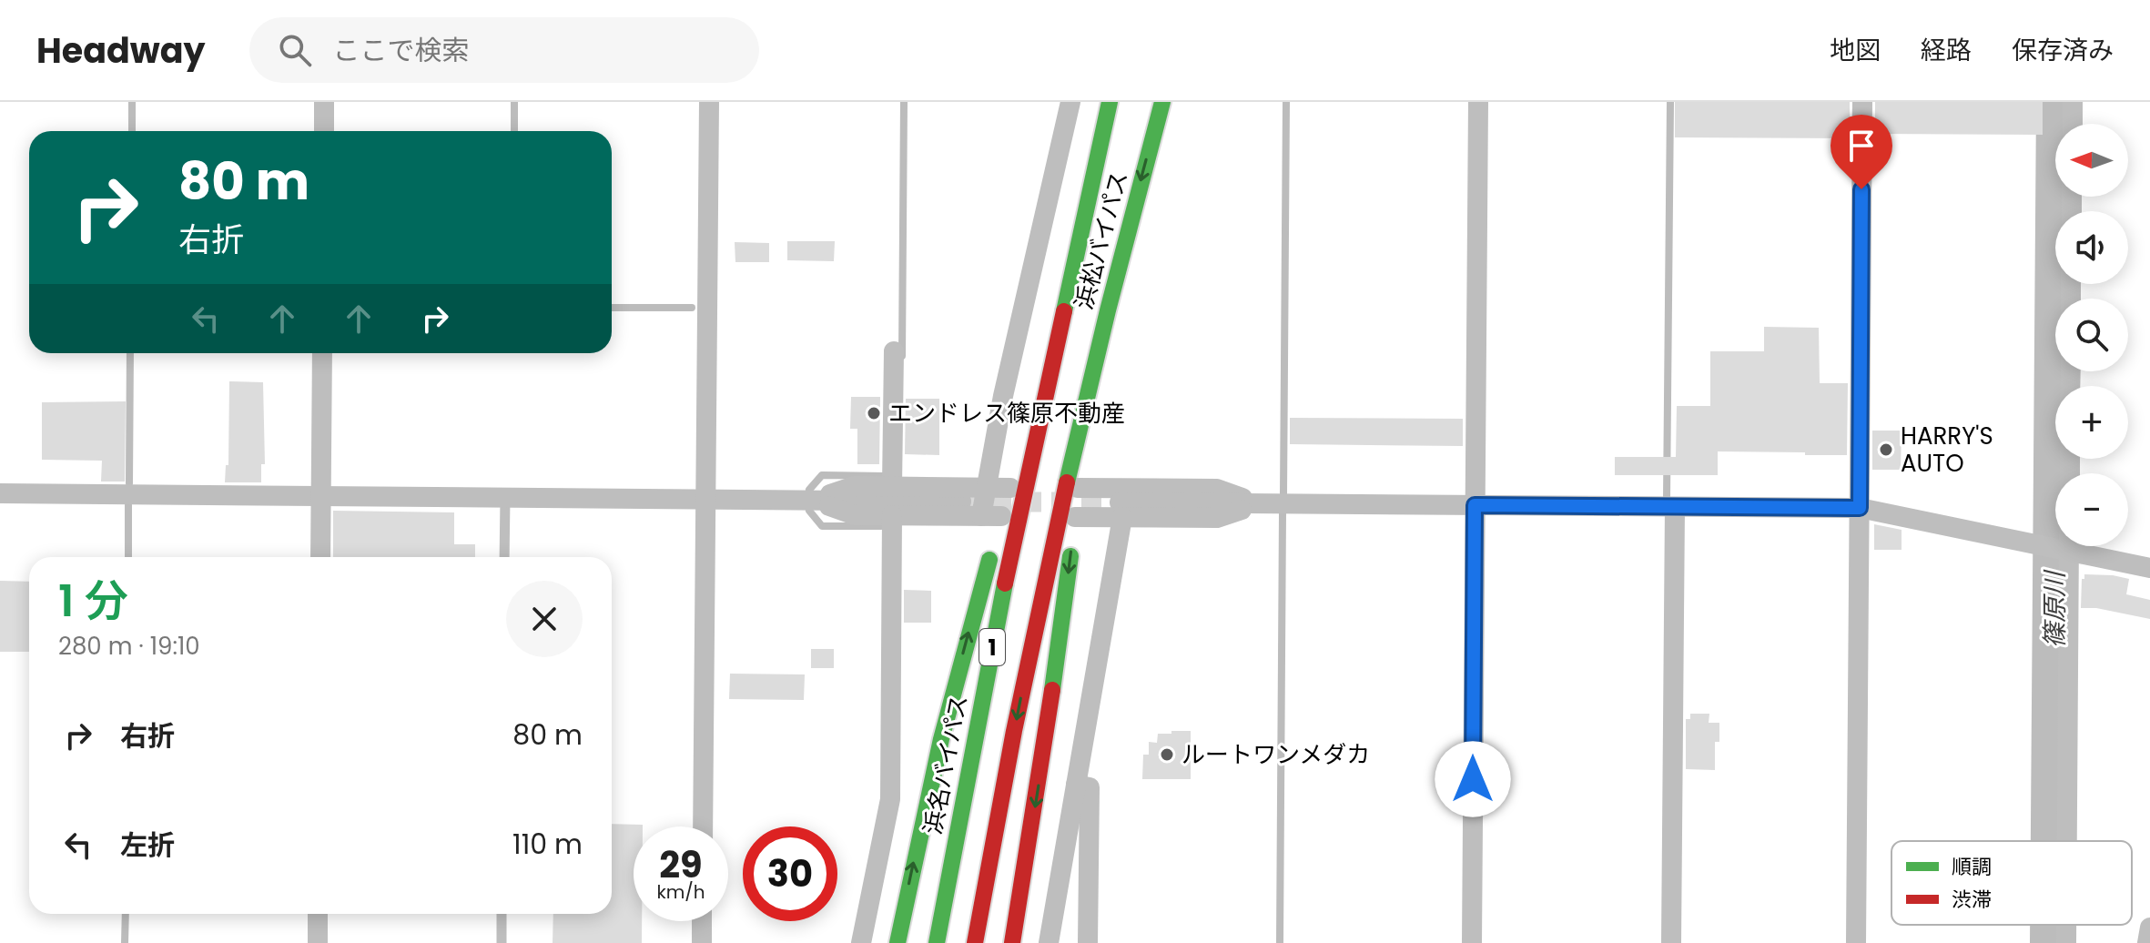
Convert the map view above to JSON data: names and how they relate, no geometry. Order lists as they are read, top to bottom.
{
  "streets": {
    "highway": ["浜松バイパス", "1", "浜名バイパス"]
  },
  "crossings": [
    ["浜松バイパス", "1"],
    ["浜松バイパス", "浜名バイパス"]
  ],
  "water": ["篠原川"],
  "places": ["エンドレス篠原不動産", "HARRY'S AUTO", "ルートワンメダカ"],
  "legend": ["順調", "渋滞"],
  "north": "left",
  "page": {
    "header": "Headway",
    "search": "ここで検索",
    "nav": ["地図", "経路", "保存済み"],
    "map_buttons": ["+", "−"],
    "turn": ["80 m", "右折"],
    "heading": ["1 分", "280 m · 19:10"],
    "list": [
      {
        "name": "右折",
        "value": "80 m"
      },
      {
        "name": "左折",
        "value": "110 m"
      }
    ],
    "speed": "29 km/h",
    "limit": "30"
  }
}
